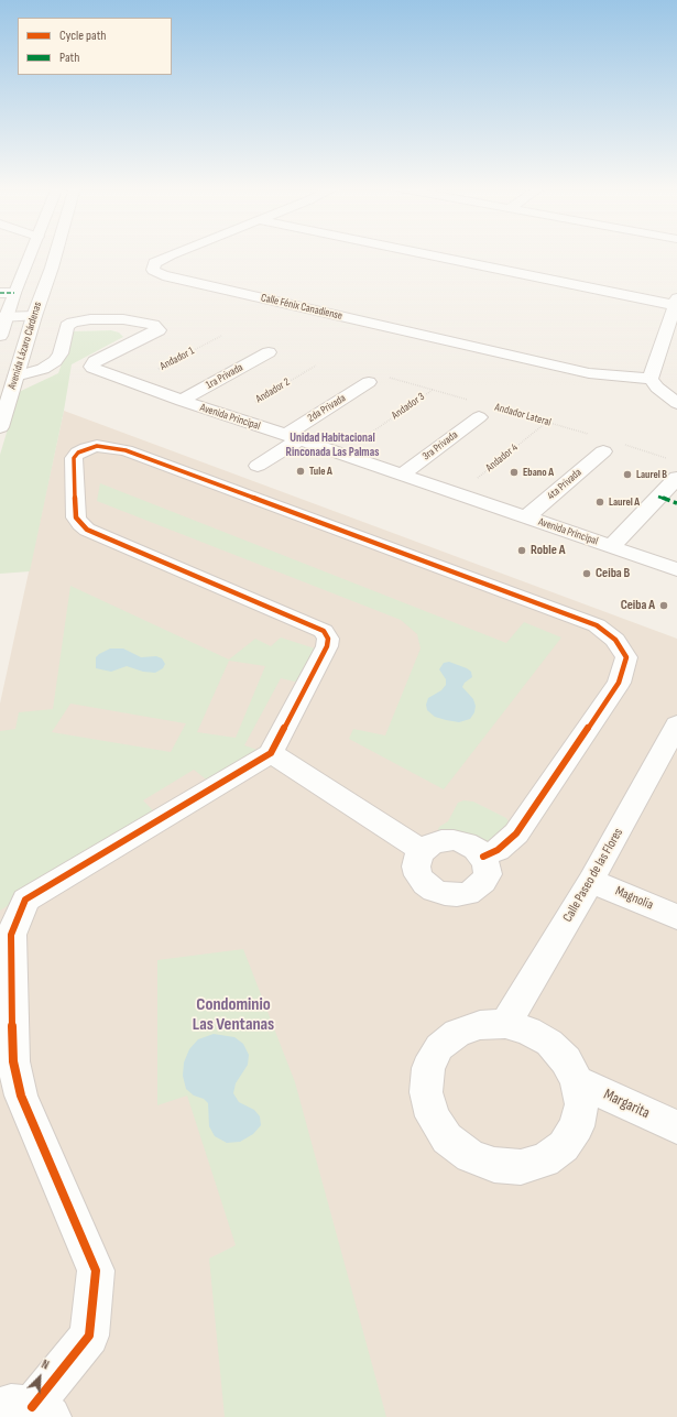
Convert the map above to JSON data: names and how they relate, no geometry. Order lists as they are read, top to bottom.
{
  "streets": {
    "street": [
      "Calle Fénix Canadiense",
      "Avenida Lázaro Cárdenas",
      "1ra Privada",
      "2da Privada",
      "Avenida Principal",
      "3ra Privada",
      "4ta Privada",
      "Calle Paseo de las Flores",
      "Magnolia",
      "Margarita"
    ],
    "path": [
      "Andador 1",
      "Andador 2",
      "Andador 3",
      "Andador Lateral",
      "Andador 4"
    ]
  },
  "crossings": [
    ["Avenida Lázaro Cárdenas", "Avenida Principal"],
    ["Andador 1", "Avenida Principal"],
    ["1ra Privada", "Avenida Principal"],
    ["Andador 2", "Avenida Principal"],
    ["Andador 3", "Avenida Principal"],
    ["2da Privada", "Avenida Principal"],
    ["Andador Lateral", "3ra Privada"],
    ["Andador Lateral", "Andador 4"],
    ["Avenida Principal", "3ra Privada"],
    ["Avenida Principal", "Andador 4"],
    ["Avenida Principal", "4ta Privada"],
    ["Calle Paseo de las Flores", "Magnolia"],
    ["Calle Paseo de las Flores", "Margarita"]
  ],
  "districts": ["Unidad Habitacional Rinconada Las Palmas", "Condominio Las Ventanas"],
  "places": [
    "Tule A",
    "Ebano A",
    "Laurel B",
    "Laurel A",
    "Roble A",
    "Ceiba B",
    "Ceiba A"
  ],
  "legend": ["Cycle path", "Path"],
  "north": "top right"
}
